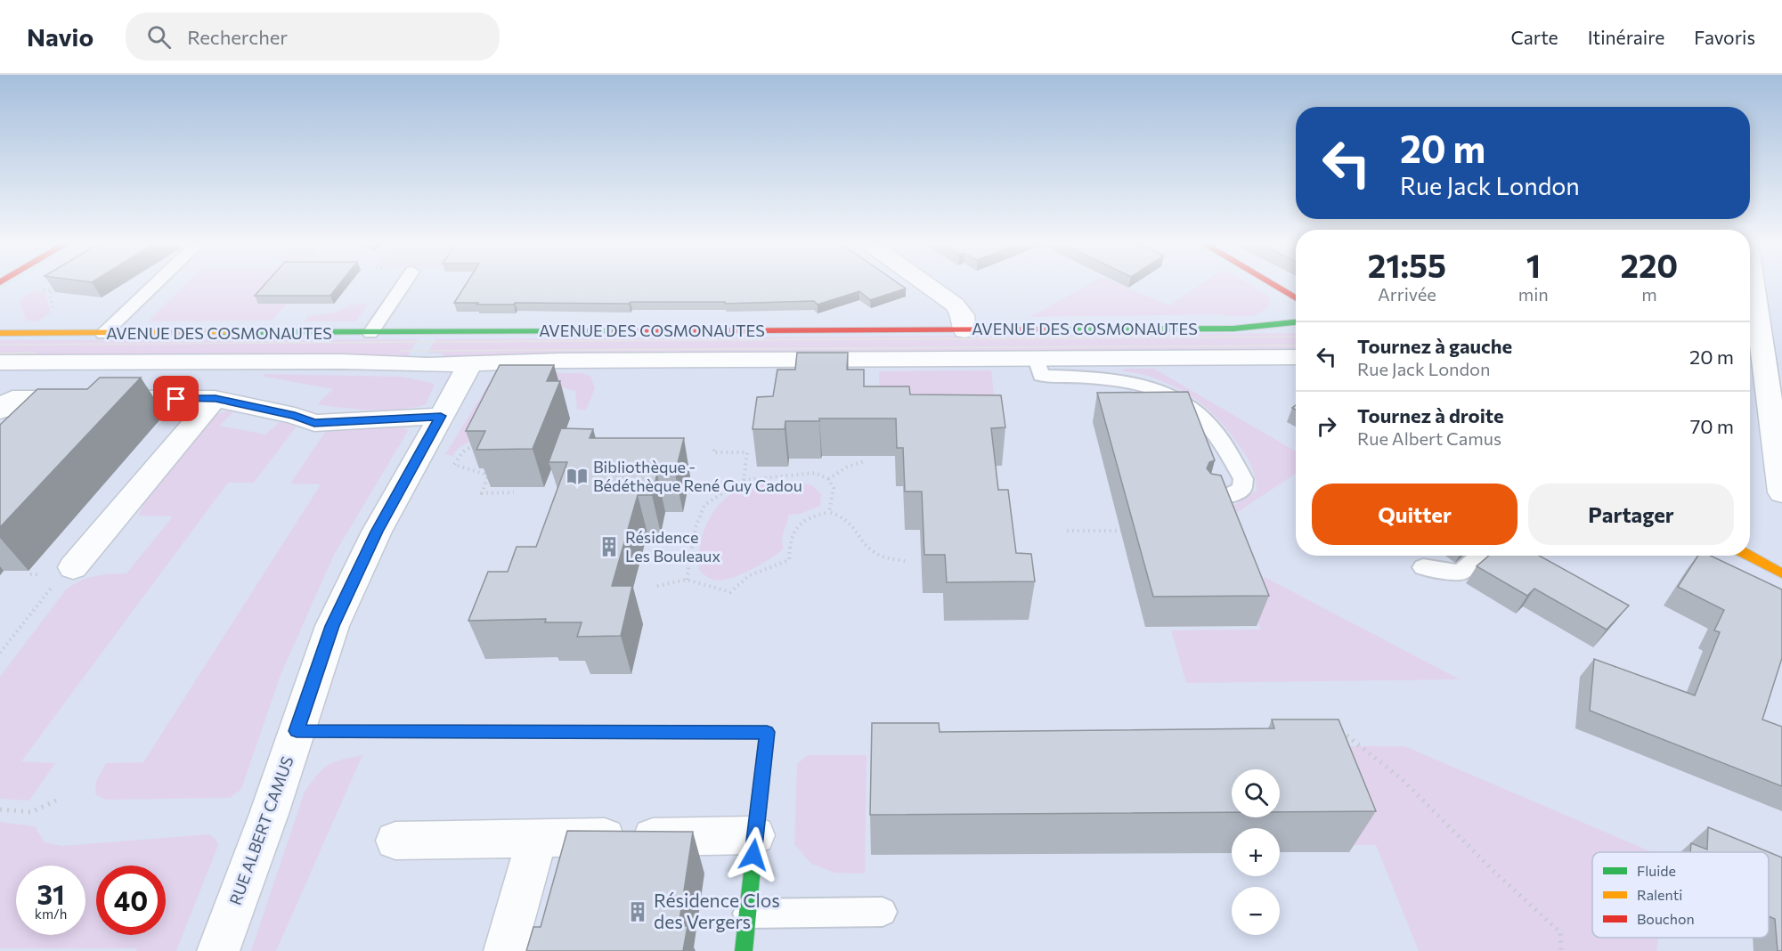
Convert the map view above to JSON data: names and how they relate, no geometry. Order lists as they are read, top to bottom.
{
  "streets": {
    "street": ["AVENUE DES COSMONAUTES", "RUE ALBERT CAMUS"]
  },
  "crossings": [
    ["AVENUE DES COSMONAUTES", "RUE ALBERT CAMUS"]
  ],
  "places": {
    "library": ["Bibliothèque - Bédéthèque René Guy Cadou"],
    "building": ["Résidence Les Bouleaux", "Résidence Clos des Vergers"]
  },
  "legend": ["Fluide", "Ralenti", "Bouchon"],
  "page": {
    "header": "Navio",
    "search": "Rechercher",
    "nav": ["Carte", "Itinéraire", "Favoris"],
    "turn": ["20 m", "Rue Jack London"],
    "eta": [
      "21:55",
      "Arrivée",
      "1",
      "min",
      "220",
      "m"
    ],
    "list": [
      {
        "name": "Tournez à gauche",
        "note": "Rue Jack London",
        "value": "20 m"
      },
      {
        "name": "Tournez à droite",
        "note": "Rue Albert Camus",
        "value": "70 m"
      }
    ],
    "buttons": ["Quitter", "Partager"],
    "map_buttons": ["+", "−"],
    "speed": "31 km/h",
    "limit": "40"
  }
}
